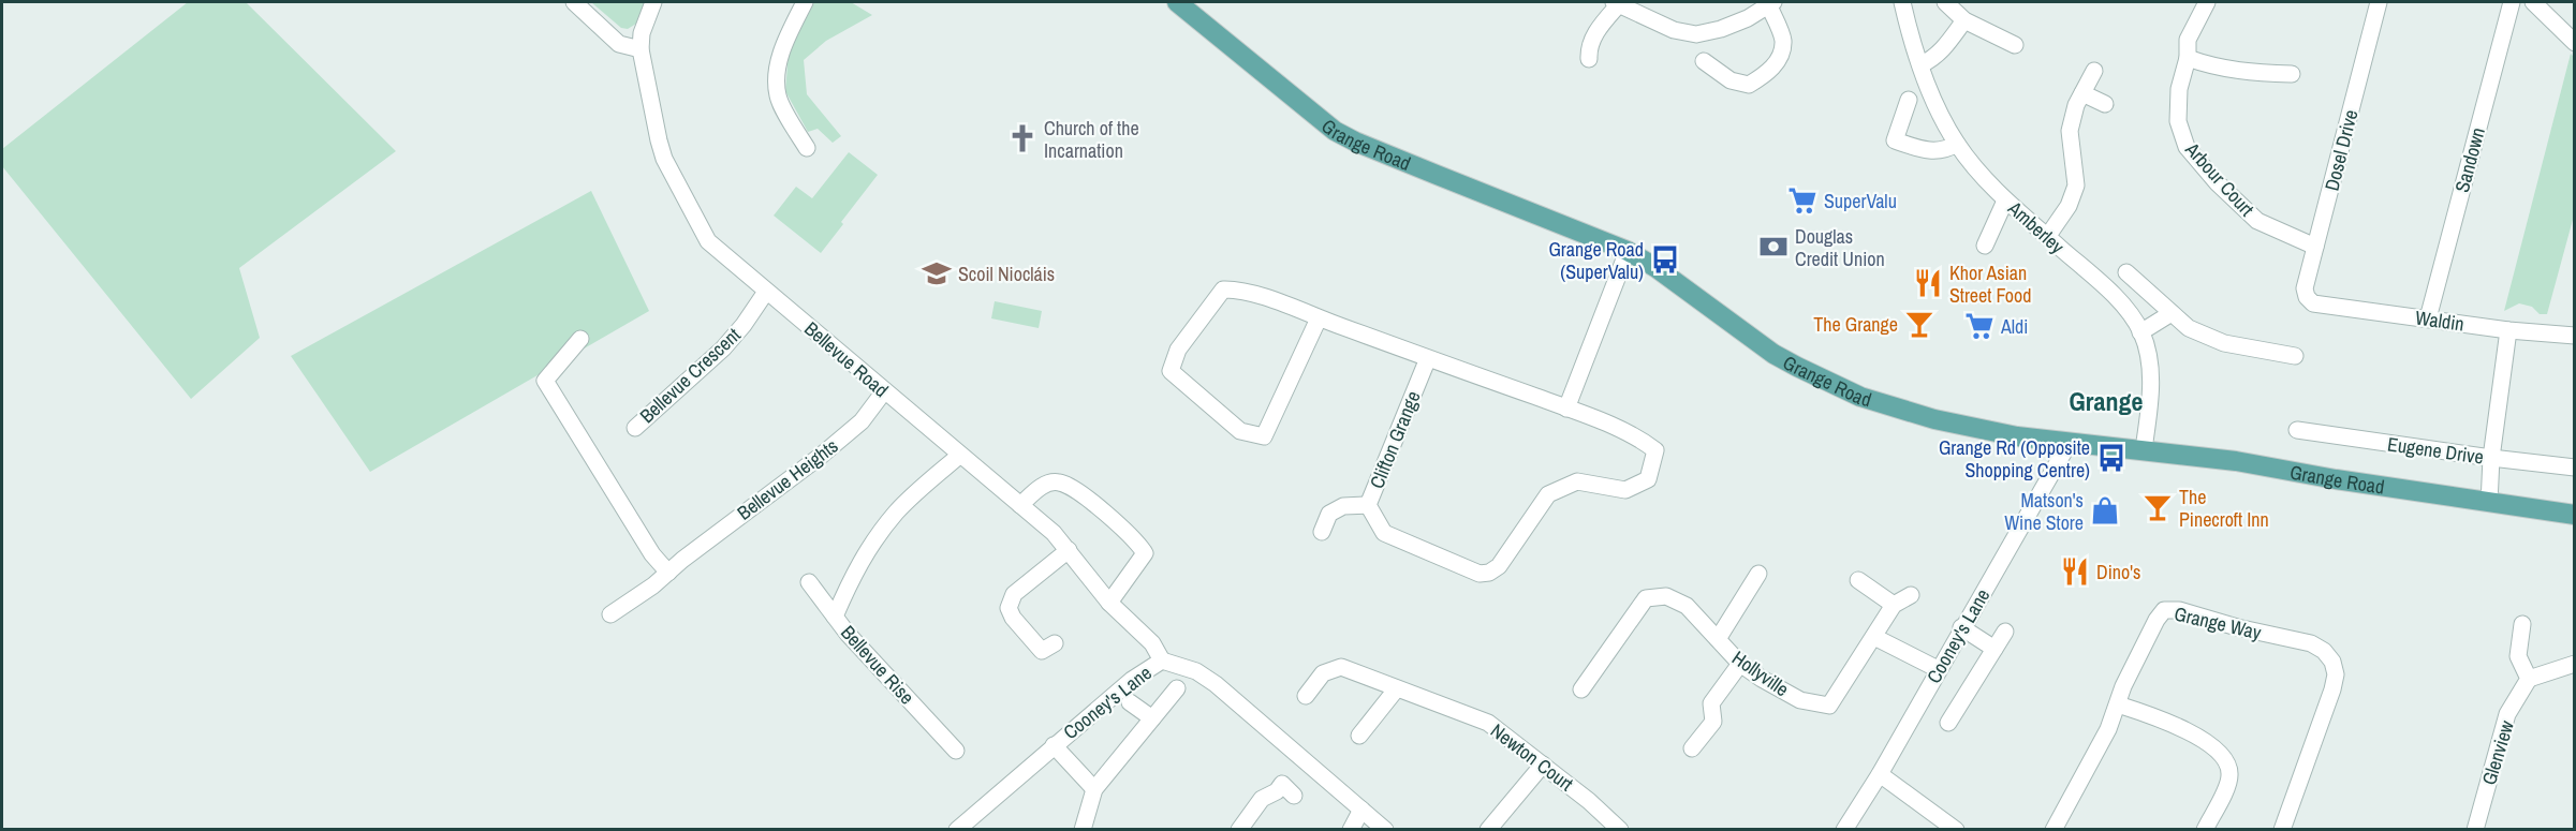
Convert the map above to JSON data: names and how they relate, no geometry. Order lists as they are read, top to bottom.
{
  "streets": {
    "main road": ["Grange Road"],
    "street": [
      "Dosel Drive",
      "Sandown",
      "Arbour Court",
      "Amberley",
      "Waldin",
      "Bellevue Road",
      "Bellevue Crescent",
      "Clifton Grange",
      "Eugene Drive",
      "Bellevue Heights",
      "Grange Way",
      "Cooney's Lane",
      "Bellevue Rise",
      "Hollyville",
      "Glenview",
      "Newton Court"
    ]
  },
  "crossings": [
    ["Grange Road", "Amberley"],
    ["Grange Road", "Cooney's Lane"],
    ["Dosel Drive", "Arbour Court"],
    ["Dosel Drive", "Waldin"],
    ["Sandown", "Waldin"],
    ["Bellevue Road", "Bellevue Crescent"],
    ["Bellevue Road", "Bellevue Heights"],
    ["Bellevue Road", "Cooney's Lane"],
    ["Bellevue Road", "Bellevue Rise"]
  ],
  "districts": ["Grange"],
  "places": {
    "church": ["Church of the Incarnation"],
    "supermarket": ["SuperValu", "Aldi"],
    "bank": ["Douglas Credit Union"],
    "bus stop": ["Grange Road (SuperValu)", "Grange Rd (Opposite Shopping Centre)"],
    "school or university": ["Scoil Niocláis"],
    "restaurant": ["Khor Asian Street Food", "Dino's"],
    "bar": ["The Grange", "The Pinecroft Inn"],
    "shop": ["Matson's Wine Store"]
  }
}
